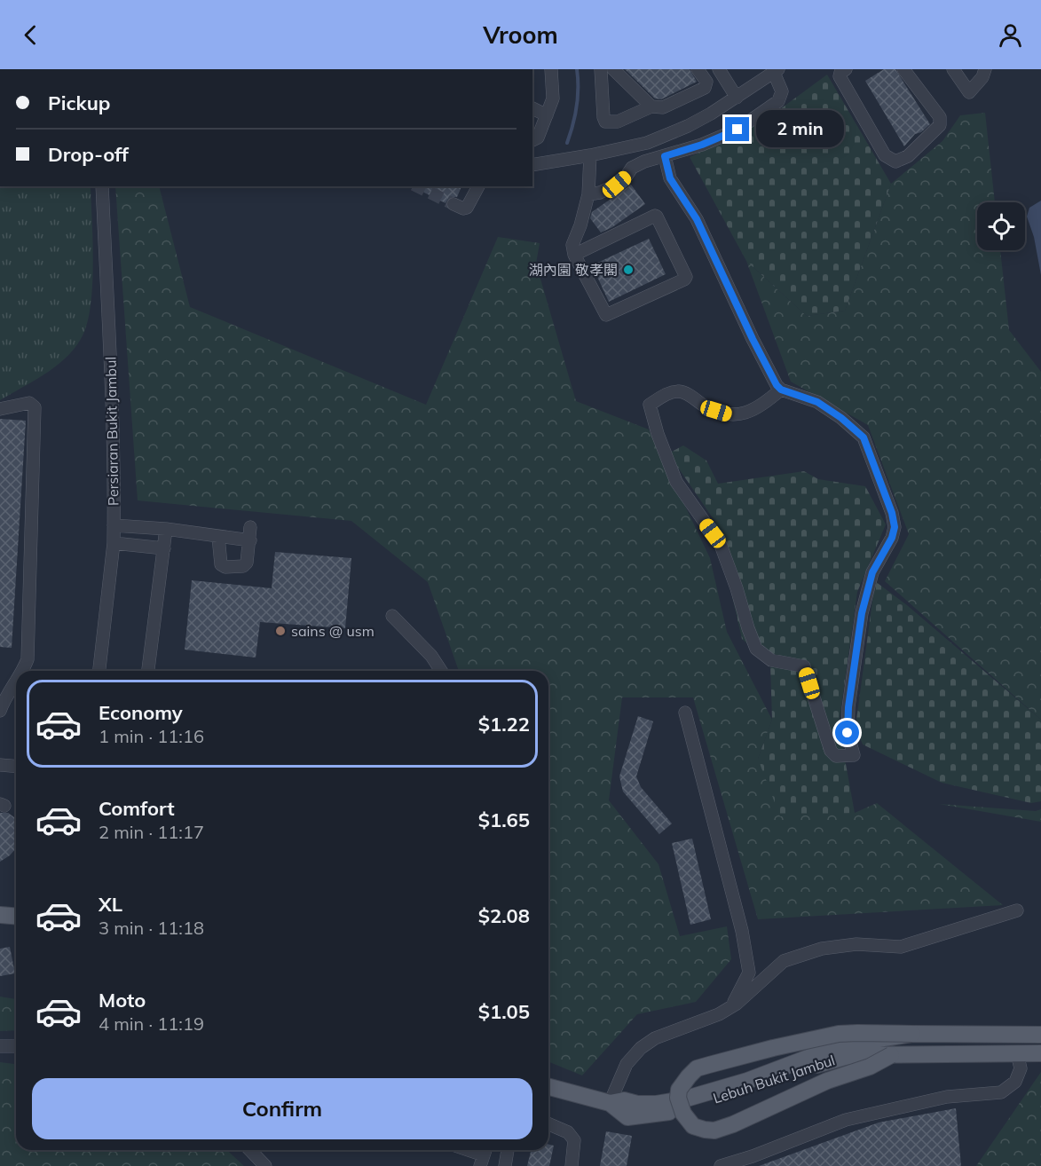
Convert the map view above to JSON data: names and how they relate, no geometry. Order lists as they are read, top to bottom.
{
  "streets": {
    "main road": ["Lebuh Bukit Jambul"],
    "street": ["Persiaran Bukit Jambul"]
  },
  "places": ["湖內園 敬孝閣", "sains @ usm"],
  "page": {
    "header": "Vroom",
    "banner": ["Pickup", "Drop-off"],
    "bubble": "2 min",
    "list": [
      {
        "name": "Economy",
        "note": "1 min · 11:16",
        "value": "$1.22"
      },
      {
        "name": "Comfort",
        "note": "2 min · 11:17",
        "value": "$1.65"
      },
      {
        "name": "XL",
        "note": "3 min · 11:18",
        "value": "$2.08"
      },
      {
        "name": "Moto",
        "note": "4 min · 11:19",
        "value": "$1.05"
      }
    ],
    "buttons": "Confirm"
  }
}
